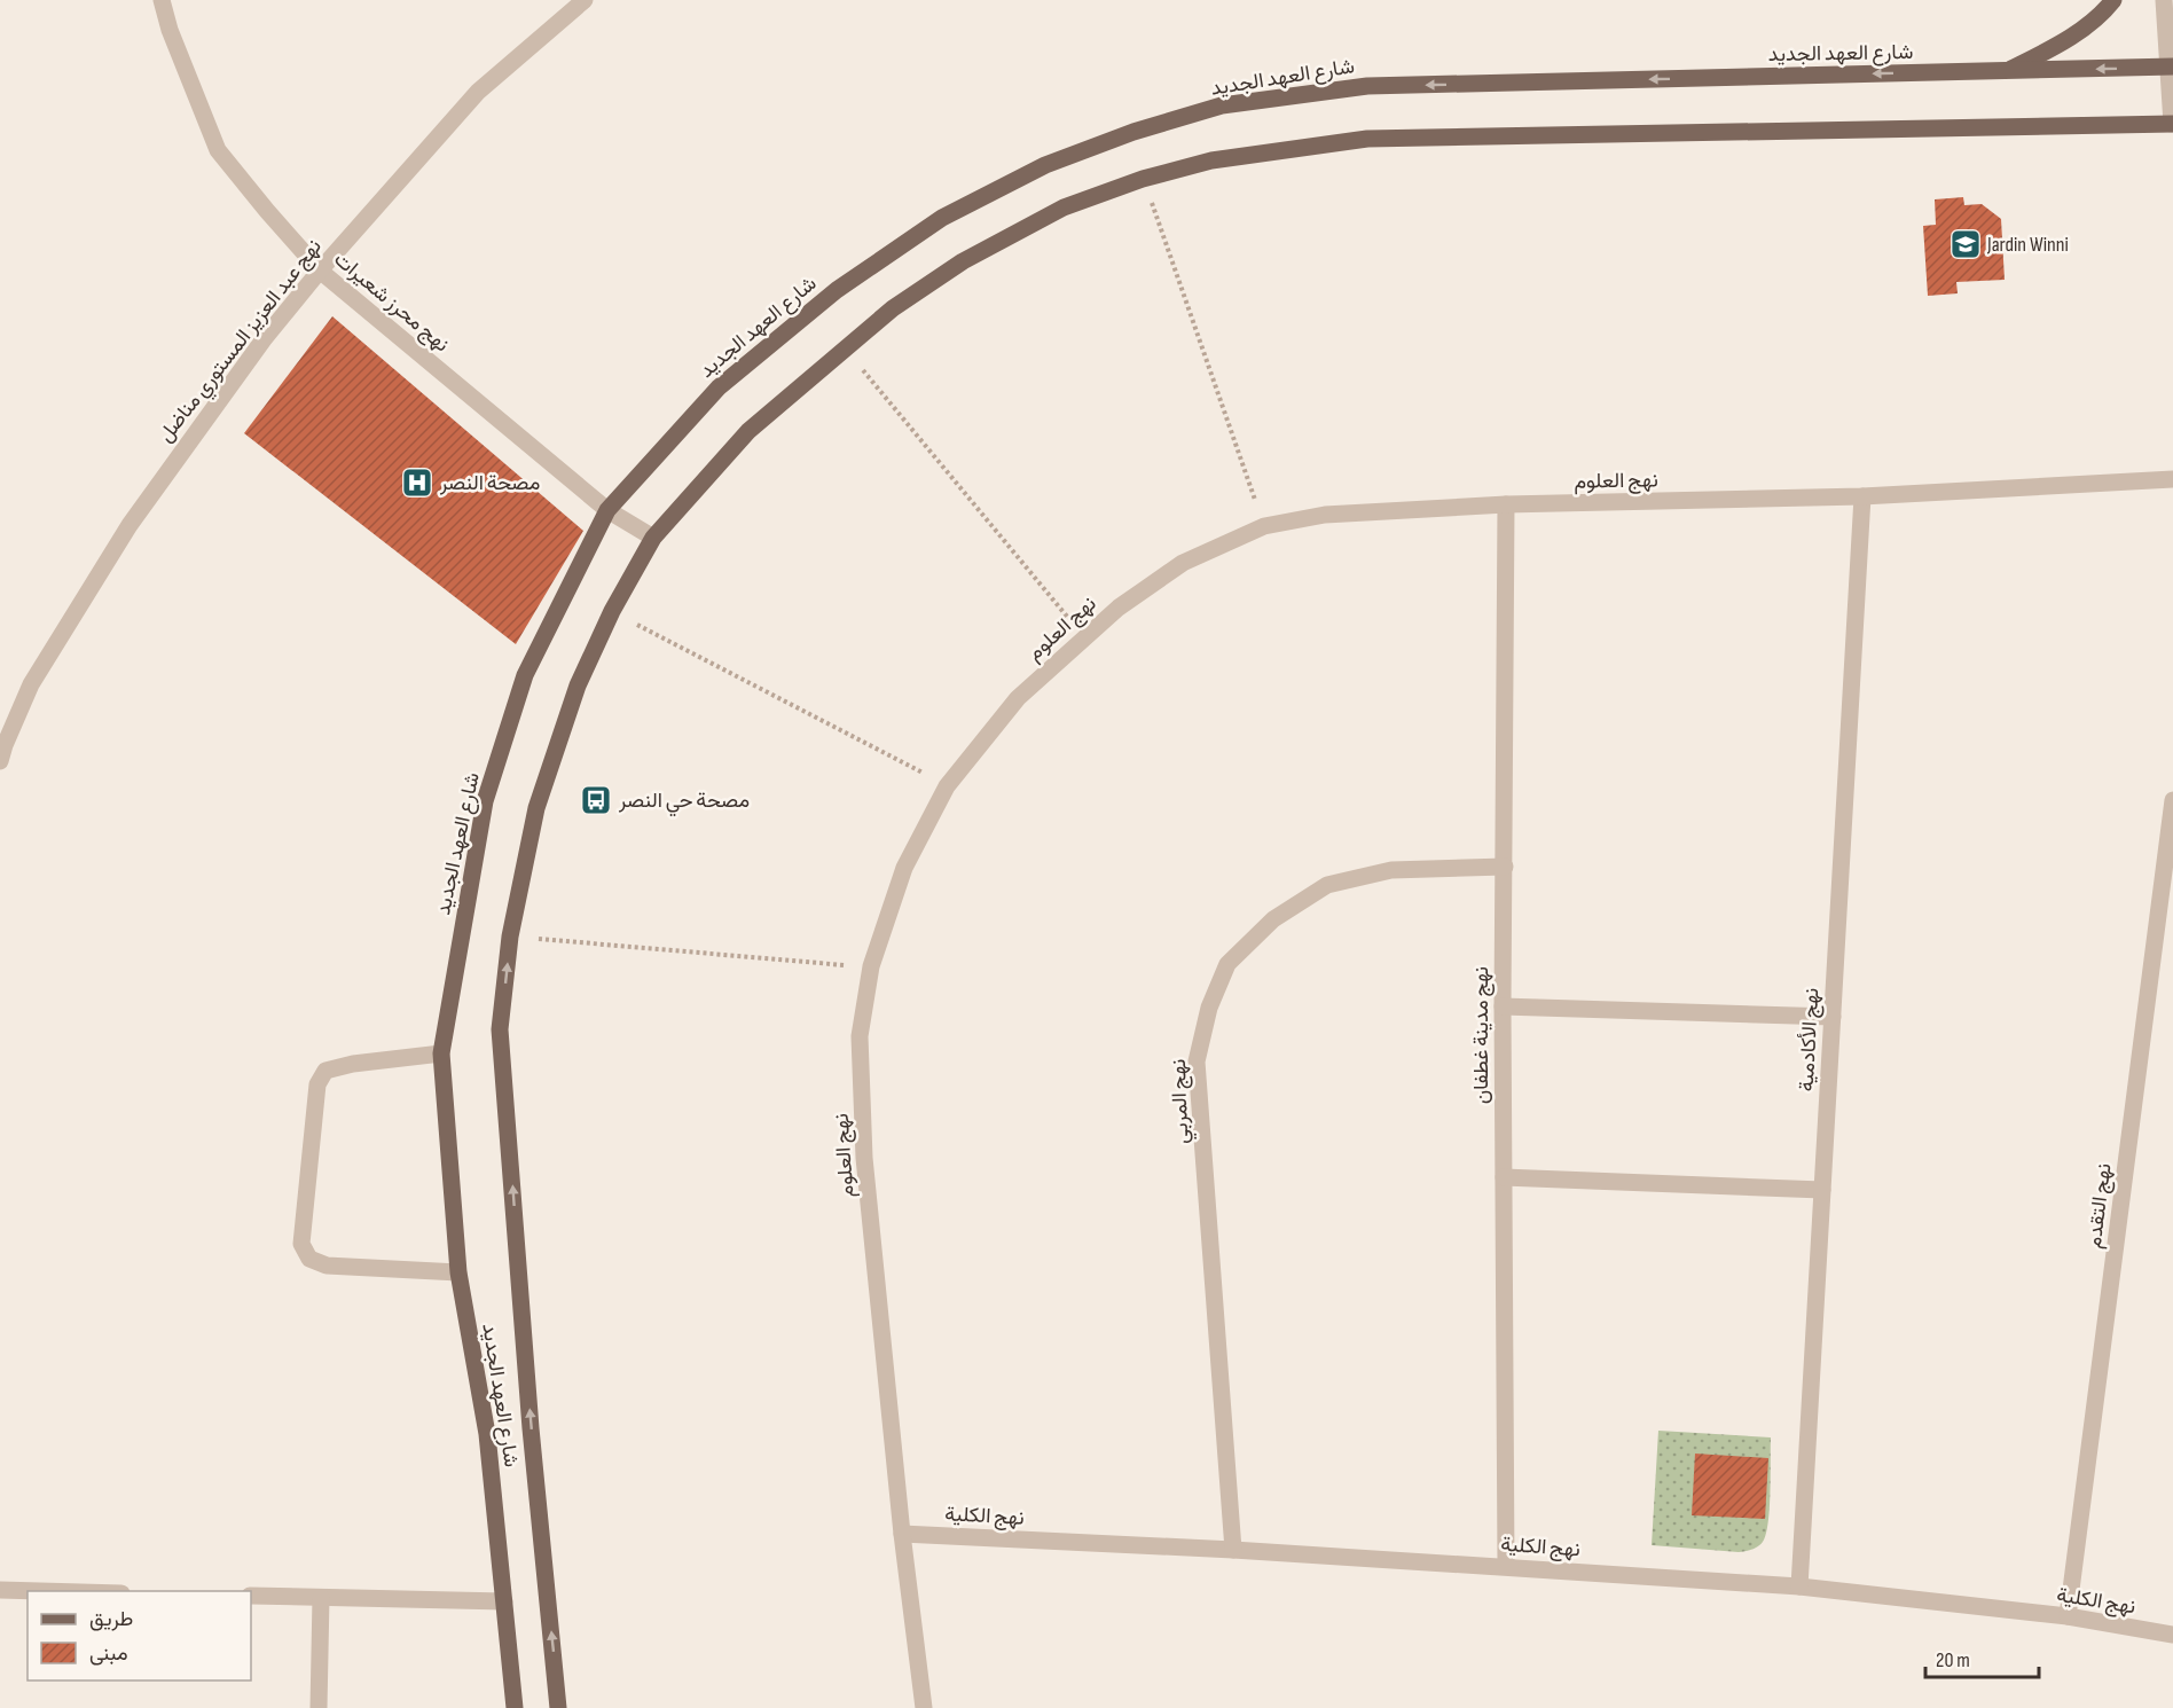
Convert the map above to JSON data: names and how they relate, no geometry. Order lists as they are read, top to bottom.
{
  "streets": {
    "main road": ["شارع العهد الجديد"],
    "street": [
      "نهج محرز شعيرات",
      "نهج عبد العزيز المستوري مناضل",
      "نهج العلوم",
      "نهج مدينة غطفان",
      "نهج الأكادمية",
      "نهج المربي",
      "نهج التقدم",
      "نهج الكلية"
    ]
  },
  "crossings": [
    ["شارع العهد الجديد", "نهج محرز شعيرات"],
    ["نهج محرز شعيرات", "نهج عبد العزيز المستوري مناضل"],
    ["نهج العلوم", "نهج مدينة غطفان"],
    ["نهج العلوم", "نهج الأكادمية"],
    ["نهج العلوم", "نهج الكلية"],
    ["نهج مدينة غطفان", "نهج المربي"],
    ["نهج مدينة غطفان", "نهج الكلية"],
    ["نهج الأكادمية", "نهج الكلية"],
    ["نهج المربي", "نهج الكلية"],
    ["نهج التقدم", "نهج الكلية"]
  ],
  "places": {
    "school or university": ["Jardin Winni"],
    "hospital": ["مصحة النصر"],
    "bus stop": ["مصحة حي النصر"]
  },
  "legend": ["طريق", "مبنى"],
  "scale_bar": "20 m"
}
